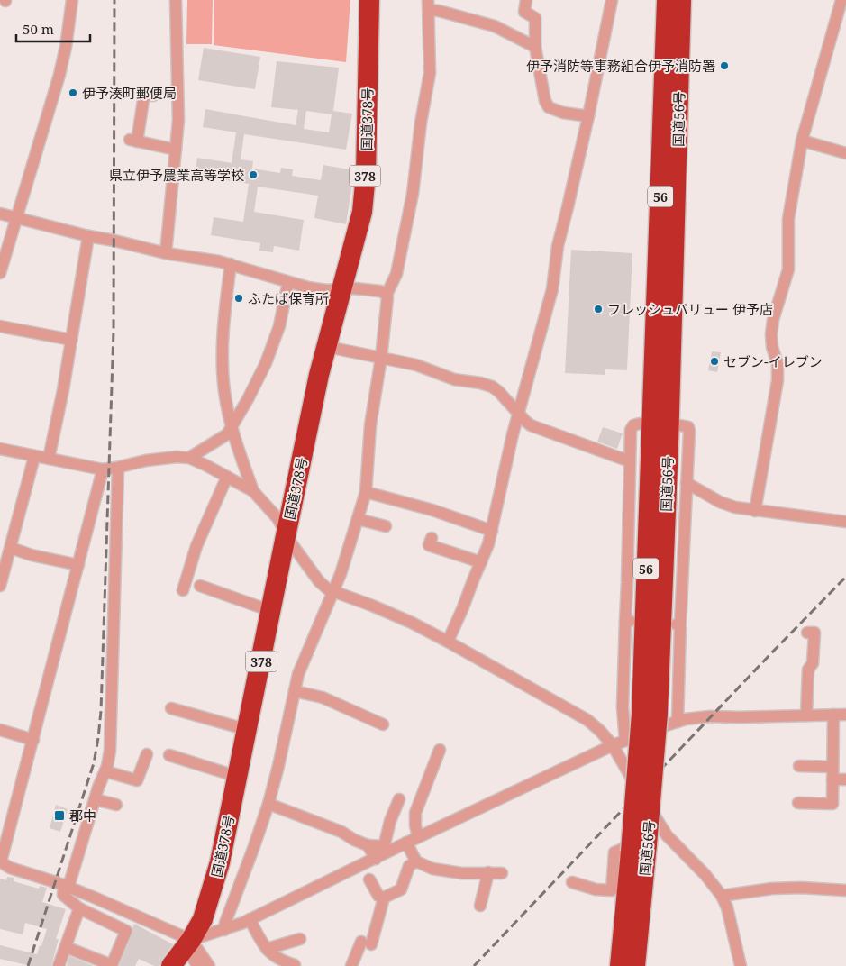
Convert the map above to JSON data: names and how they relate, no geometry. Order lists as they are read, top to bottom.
{
  "streets": {
    "highway": [
      "国道378号",
      "国道56号",
      "378",
      "56"
    ]
  },
  "places": {
    "other": [
      "伊予消防等事務組合伊予消防署",
      "伊予湊町郵便局",
      "県立伊予農業高等学校",
      "ふたば保育所",
      "フレッシュバリュー 伊予店",
      "セブン-イレブン"
    ],
    "transit": ["郡中"]
  },
  "scale_bar": "50 m"
}
